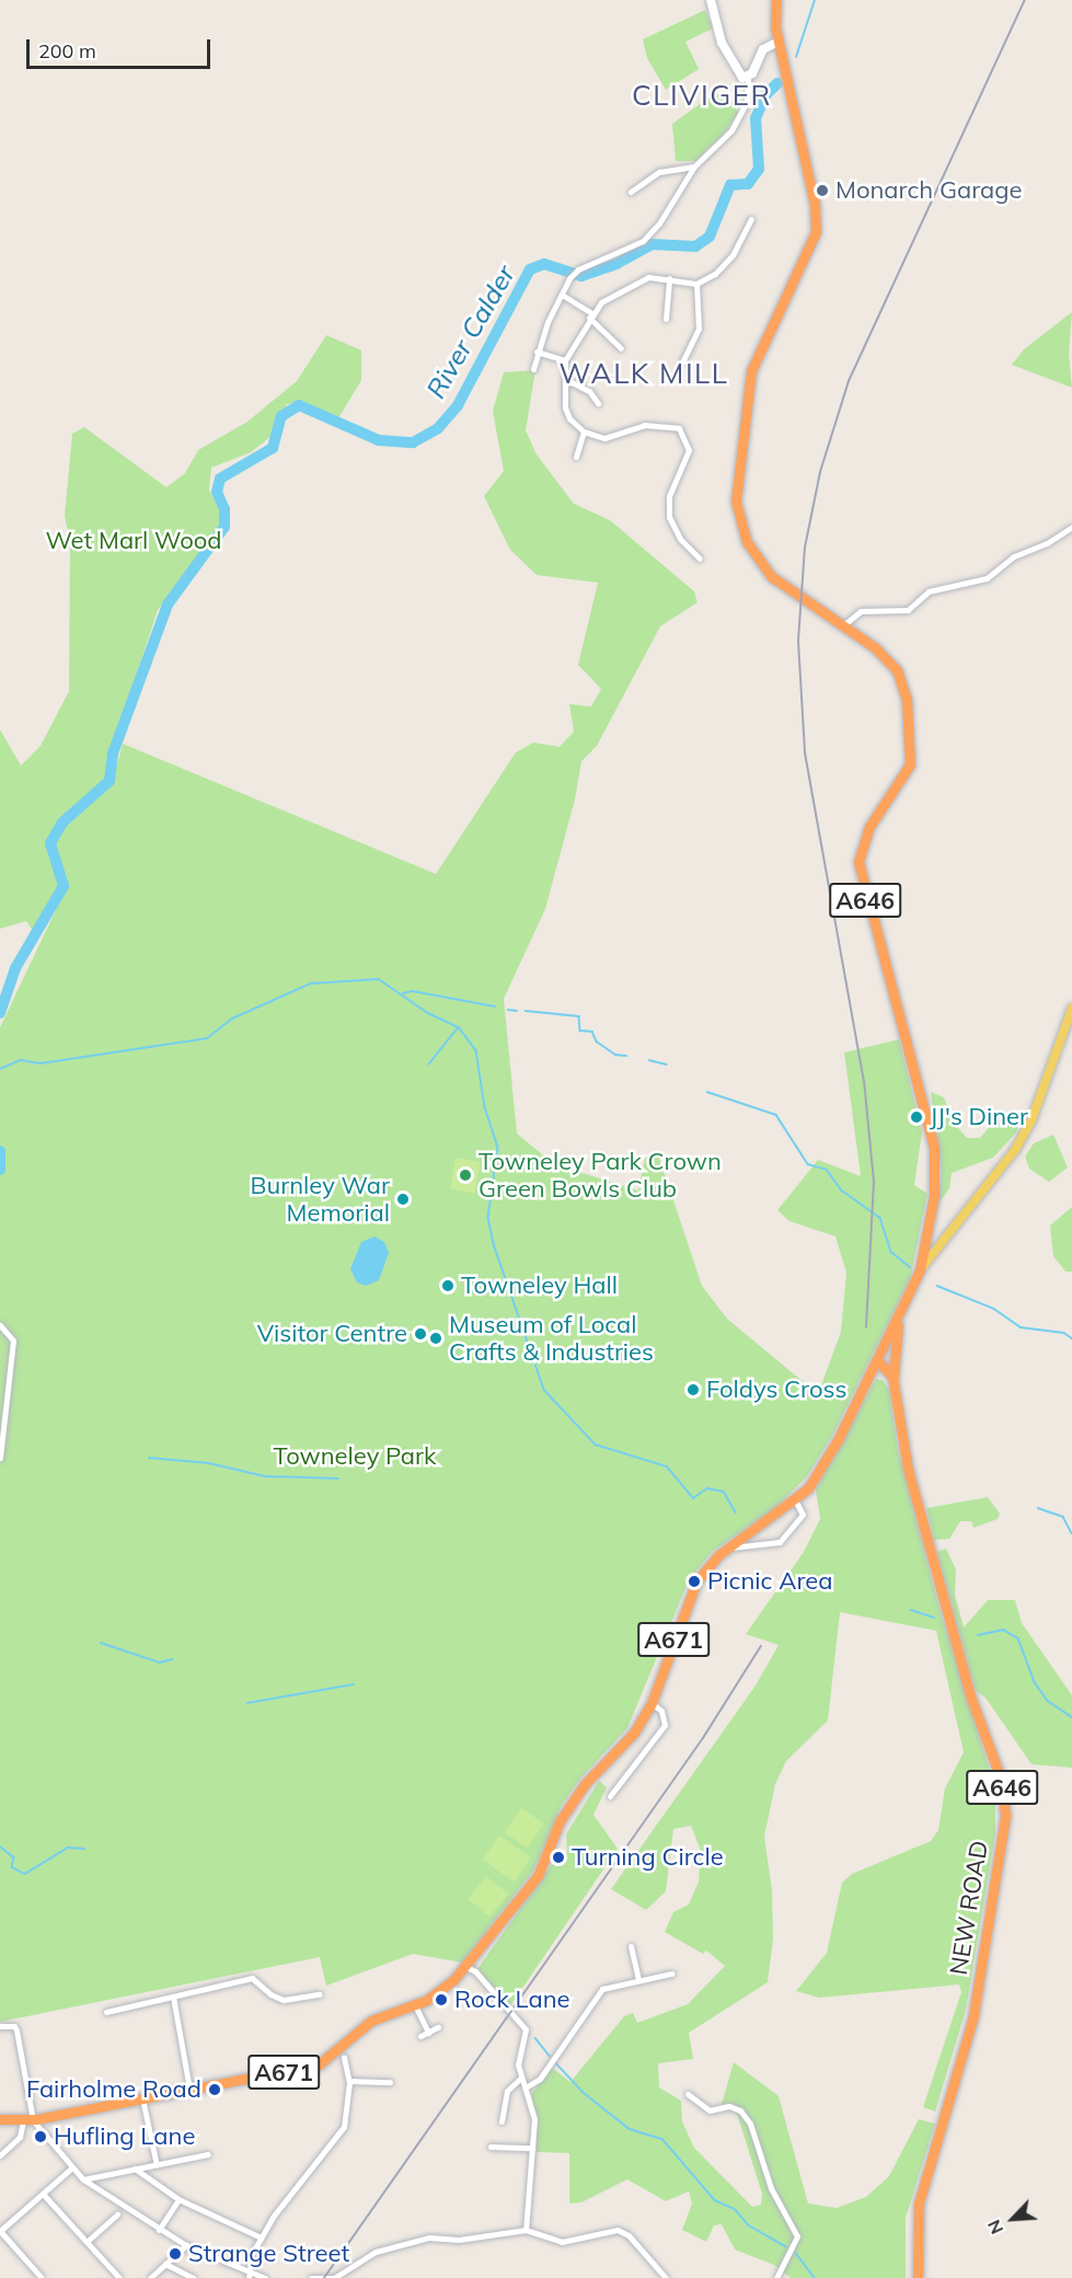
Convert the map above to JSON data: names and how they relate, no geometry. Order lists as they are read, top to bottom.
{
  "streets": {
    "highway": ["A646", "A671", "NEW ROAD"]
  },
  "districts": ["CLIVIGER", "WALK MILL"],
  "water": ["River Calder"],
  "parks": ["Wet Marl Wood", "Towneley Park"],
  "places": [
    "Monarch Garage",
    "JJ's Diner",
    "Towneley Park Crown Green Bowls Club",
    "Burnley War Memorial",
    "Towneley Hall",
    "Visitor Centre",
    "Museum of Local Crafts & Industries",
    "Foldys Cross",
    "Picnic Area",
    "Turning Circle",
    "Rock Lane",
    "Fairholme Road",
    "Hufling Lane",
    "Strange Street"
  ],
  "scale_bar": "200 m",
  "north": "bottom left"
}
